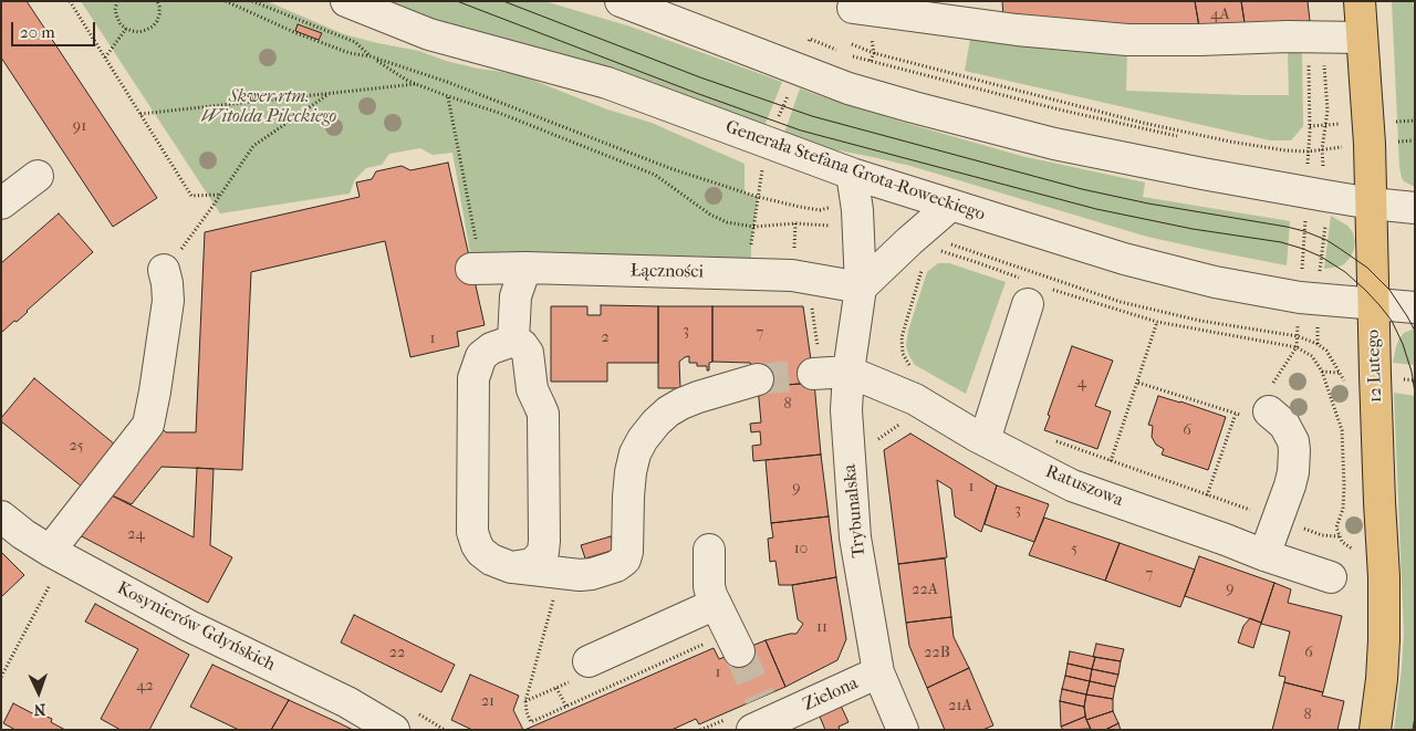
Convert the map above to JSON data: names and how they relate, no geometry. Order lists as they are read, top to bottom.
{
  "streets": {
    "main road": ["12 Lutego"],
    "street": [
      "Generała Stefana Grota-Roweckiego",
      "Łączności",
      "Ratuszowa",
      "Trybunalska",
      "Kosynierów Gdyńskich",
      "Zielona"
    ]
  },
  "crossings": [
    ["Generała Stefana Grota-Roweckiego", "12 Lutego"],
    ["Generała Stefana Grota-Roweckiego", "Trybunalska"],
    ["Łączności", "Trybunalska"],
    ["Ratuszowa", "Trybunalska"],
    ["Trybunalska", "Zielona"]
  ],
  "parks": ["Skwer rtm. Witolda Pileckiego"],
  "house_numbers": [
    "4A",
    "91",
    "3",
    "7",
    "2",
    "1",
    "4",
    "8",
    "6",
    "25",
    "1",
    "9",
    "3",
    "24",
    "10",
    "5",
    "7",
    "9",
    "22A",
    "11",
    "22",
    "22B",
    "6",
    "1",
    "42",
    "21",
    "21A",
    "8"
  ],
  "scale_bar": "20 m",
  "north": "bottom"
}
